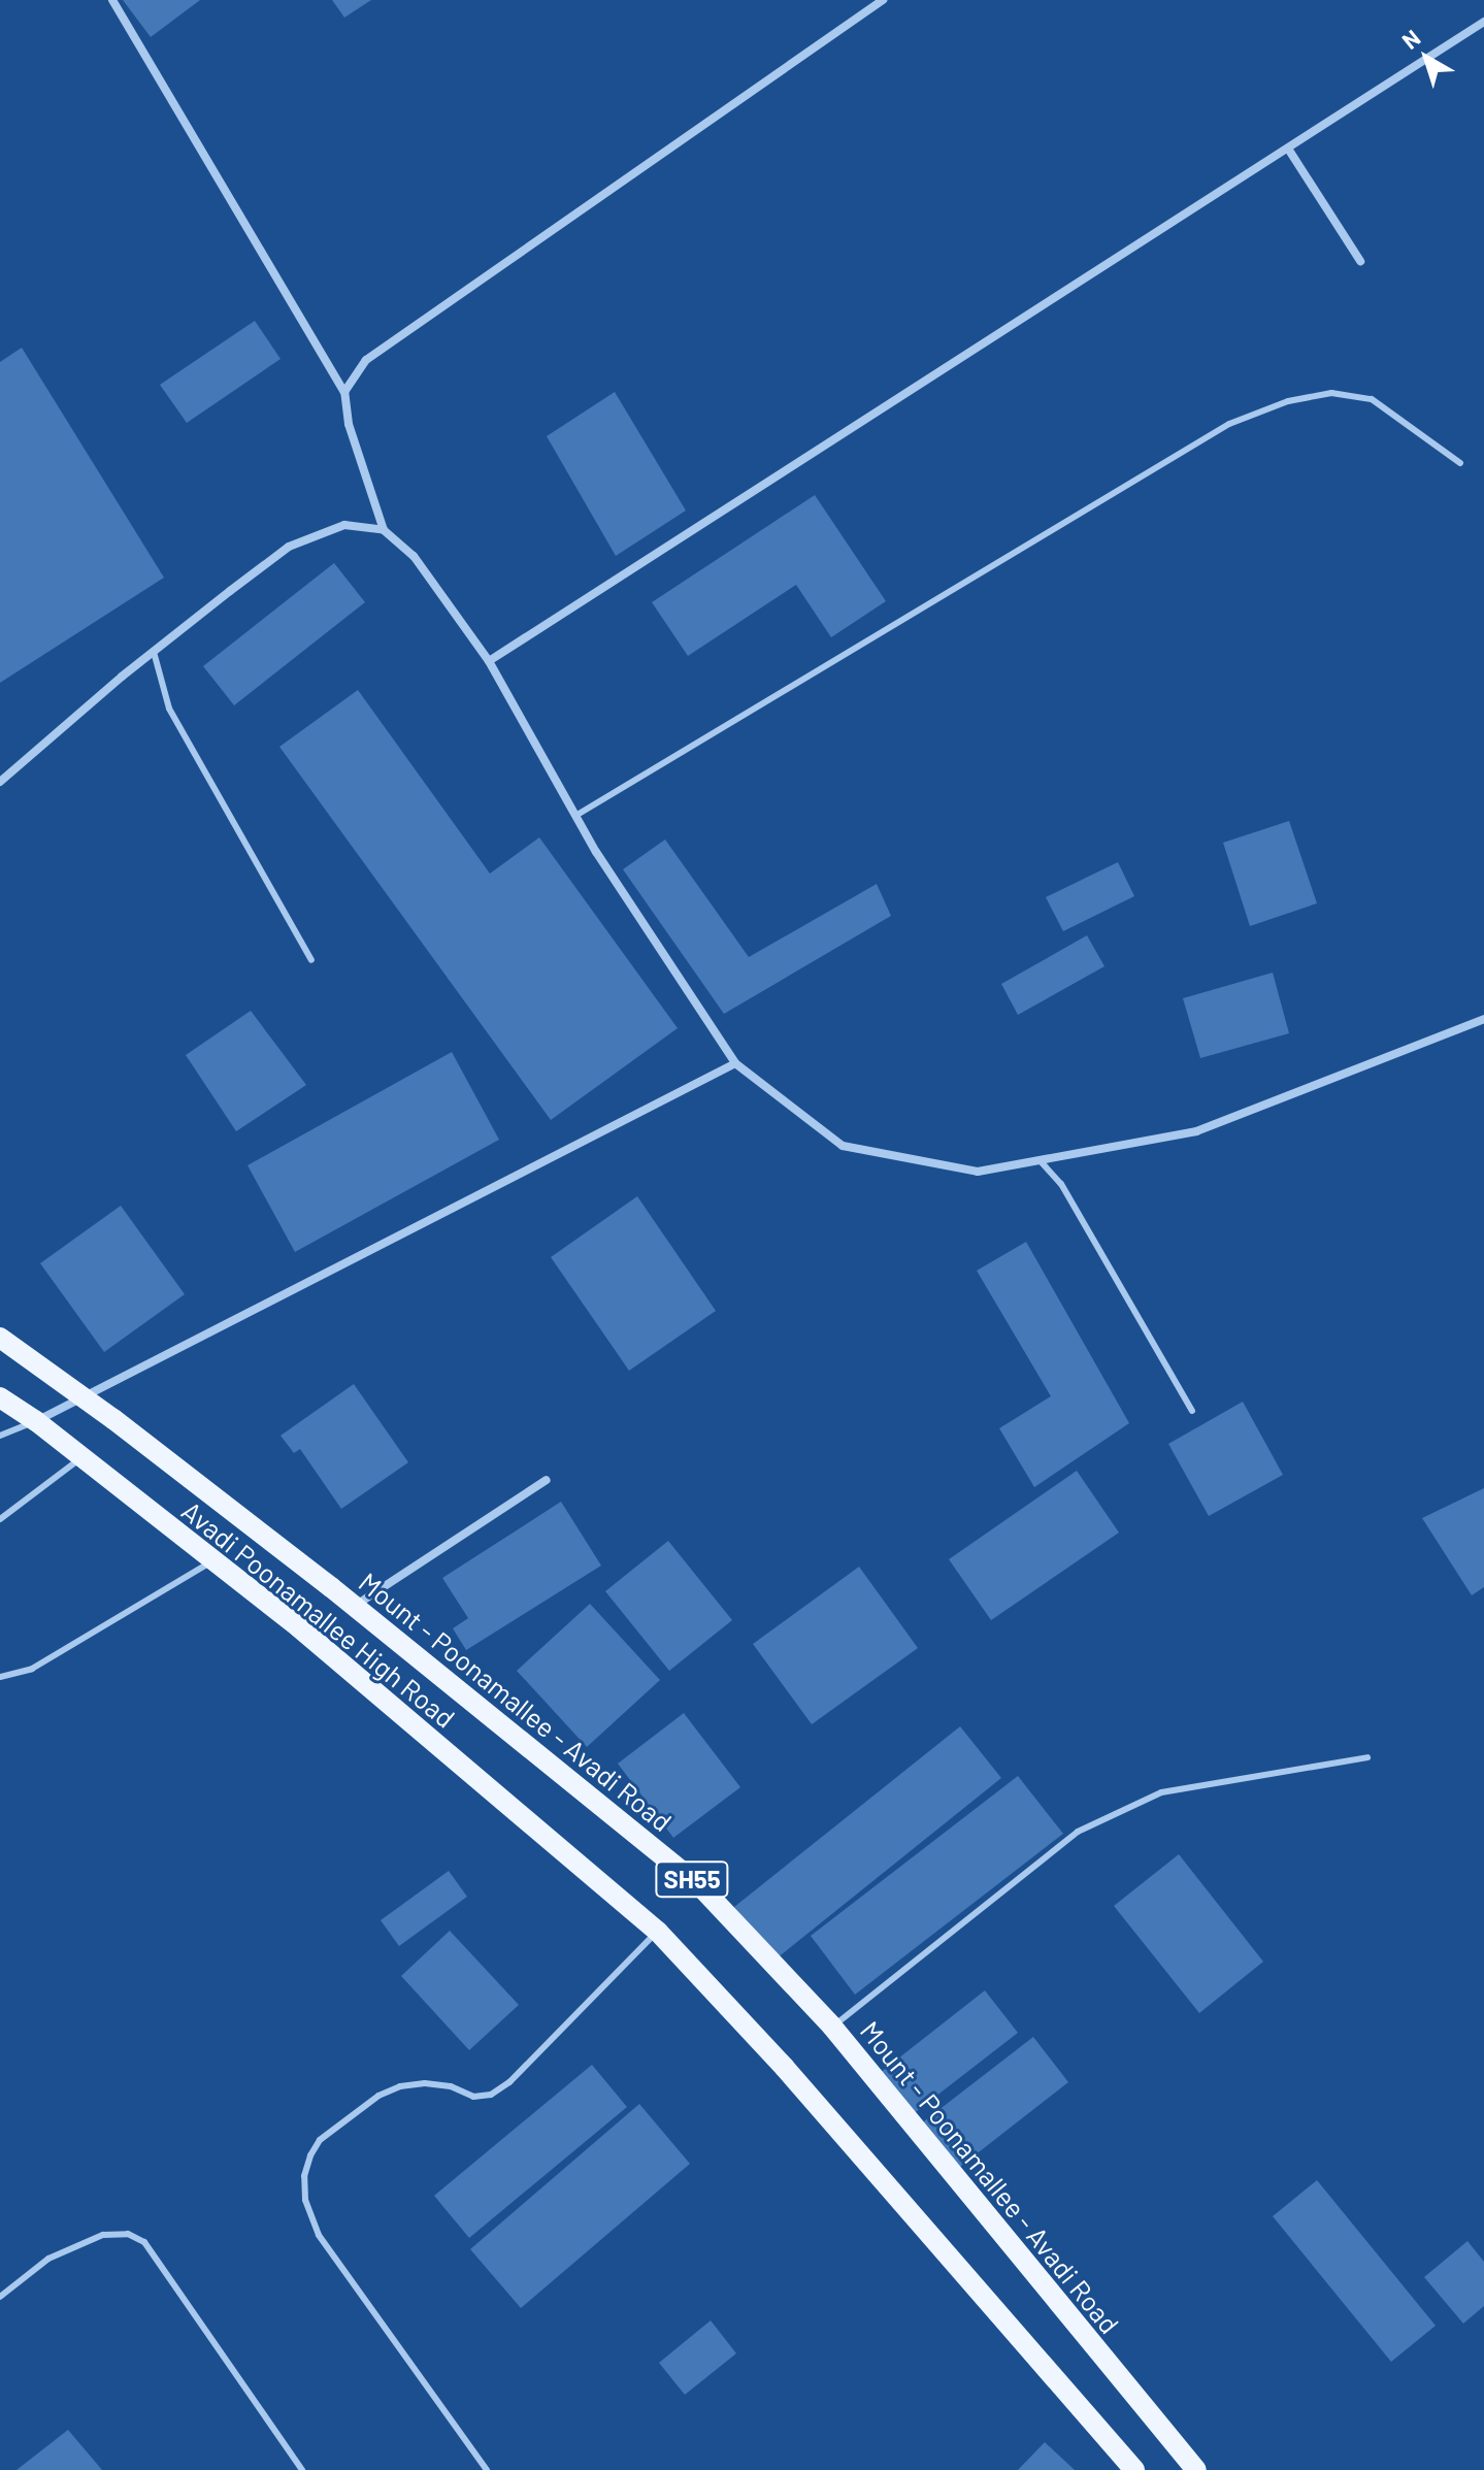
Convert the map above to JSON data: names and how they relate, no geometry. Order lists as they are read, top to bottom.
{
  "streets": {
    "main road": ["Avadi Poonamallee High Road", "Mount - Poonamallee - Avadi Road", "SH55"]
  },
  "crossings": [
    ["Avadi Poonamallee High Road", "SH55"]
  ],
  "north": "top left"
}
